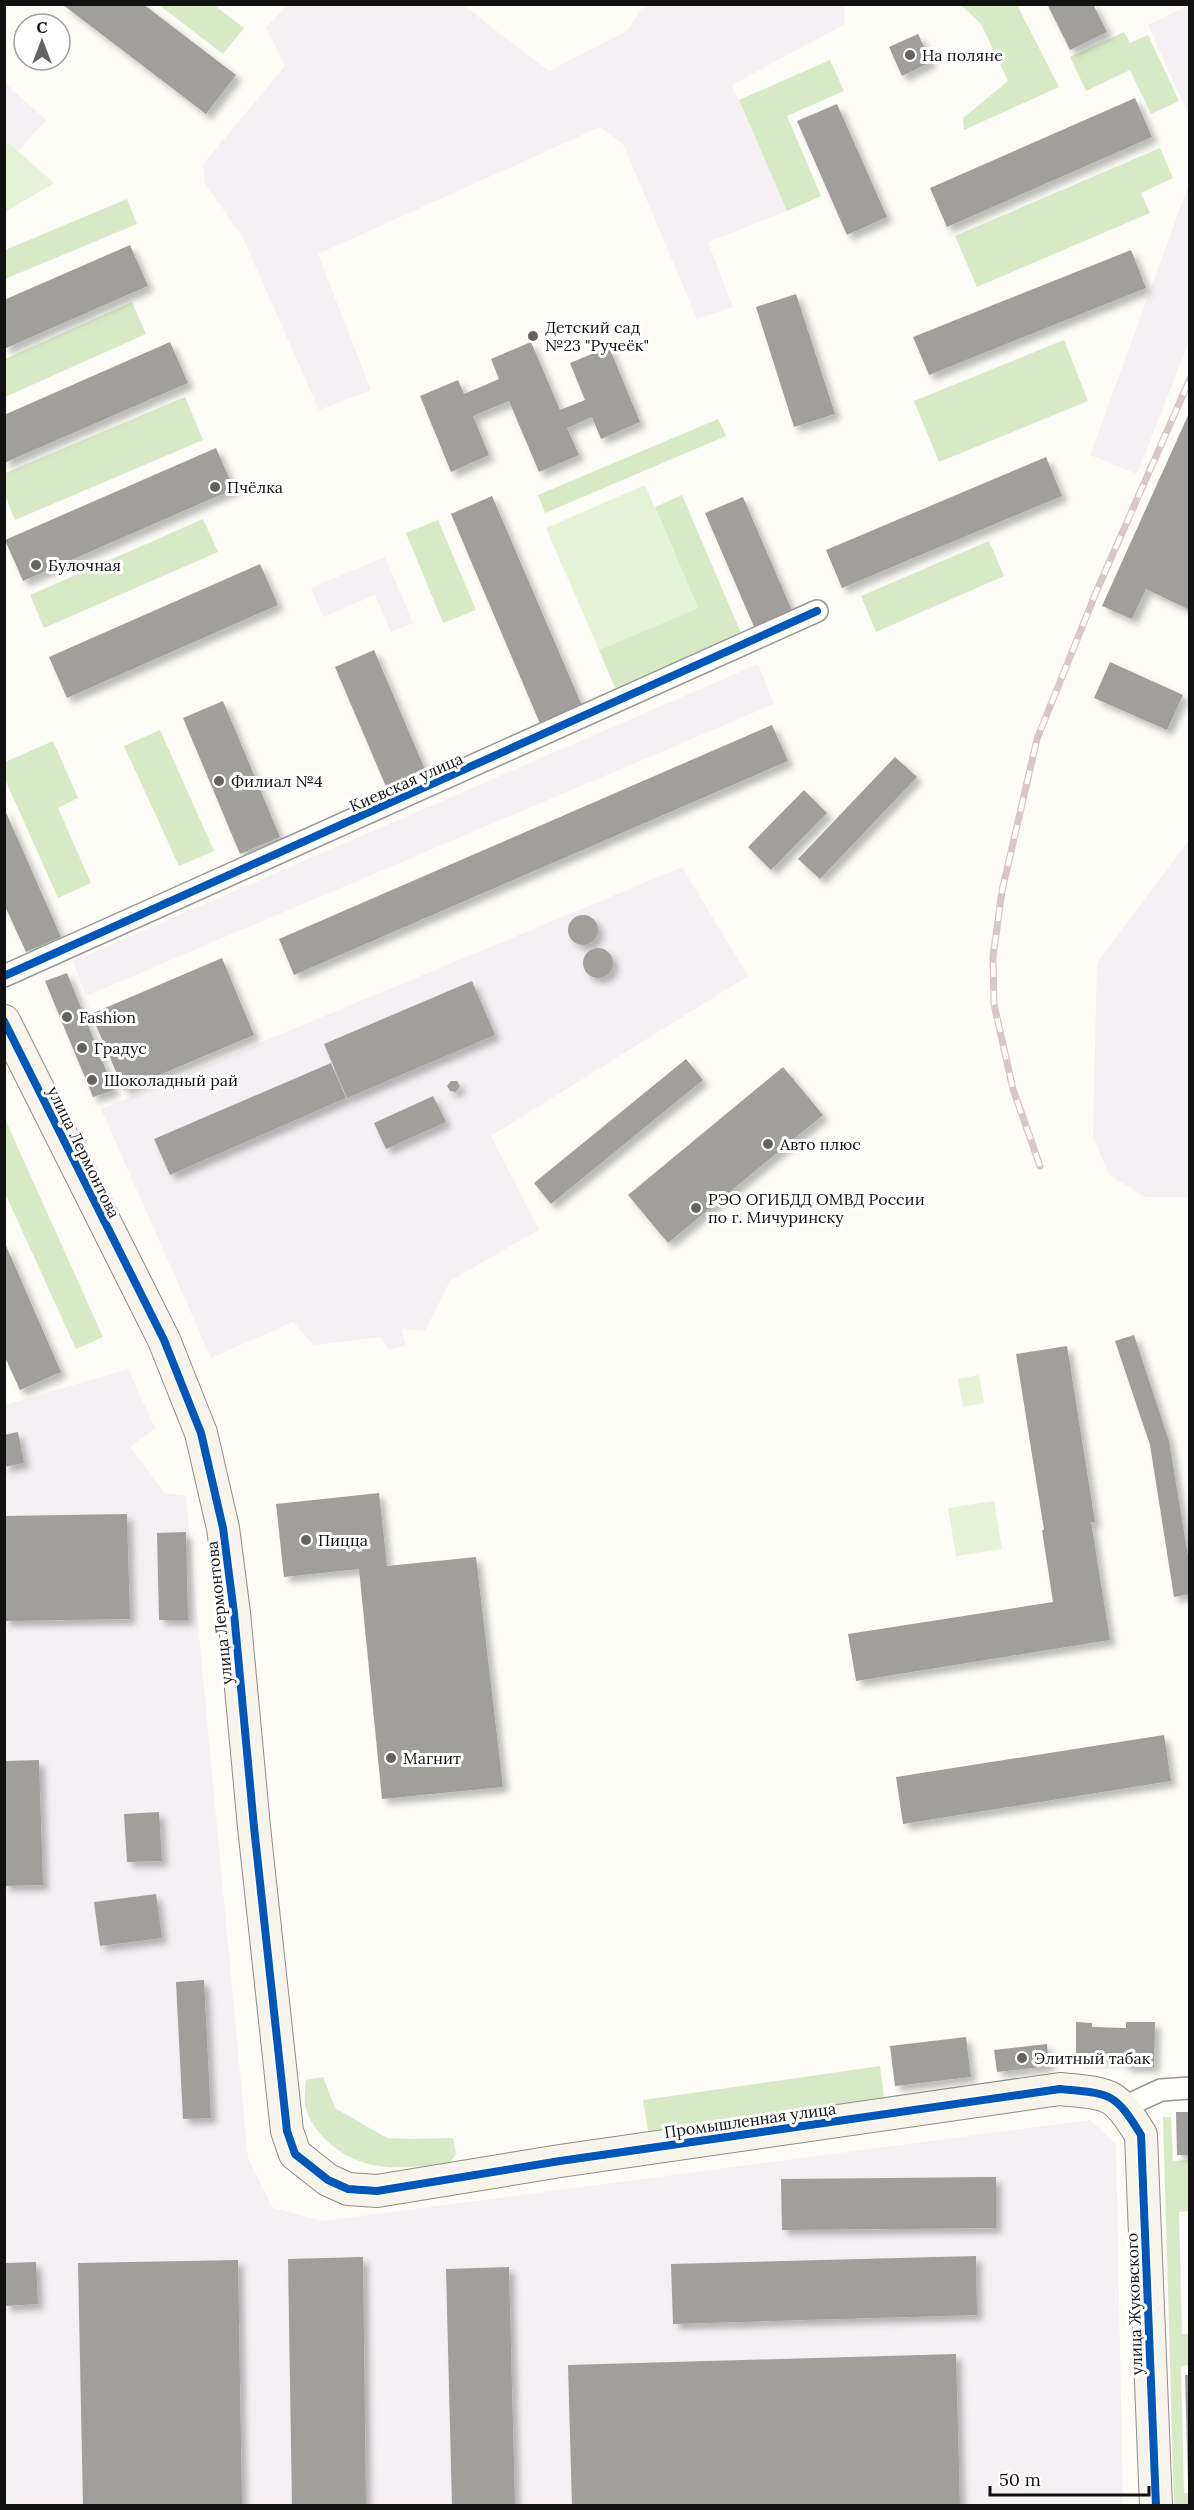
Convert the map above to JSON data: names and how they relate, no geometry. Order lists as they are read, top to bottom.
{
  "streets": {
    "street": [
      "Киевская улица",
      "улица Лермонтова",
      "Промышленная улица",
      "улица Жуковского"
    ]
  },
  "crossings": [
    ["улица Лермонтова", "Промышленная улица"],
    ["Промышленная улица", "улица Жуковского"]
  ],
  "places": [
    "На поляне",
    "Детский сад №23 \"Ручеёк\"",
    "Пчёлка",
    "Булочная",
    "Филиал №4",
    "Fashion",
    "Градус",
    "Шоколадный рай",
    "Авто плюс",
    "РЭО ОГИБДД ОМВД России по г. Мичуринску",
    "Пицца",
    "Магнит",
    "Элитный табак"
  ],
  "scale_bar": "50 m",
  "north": "top"
}
